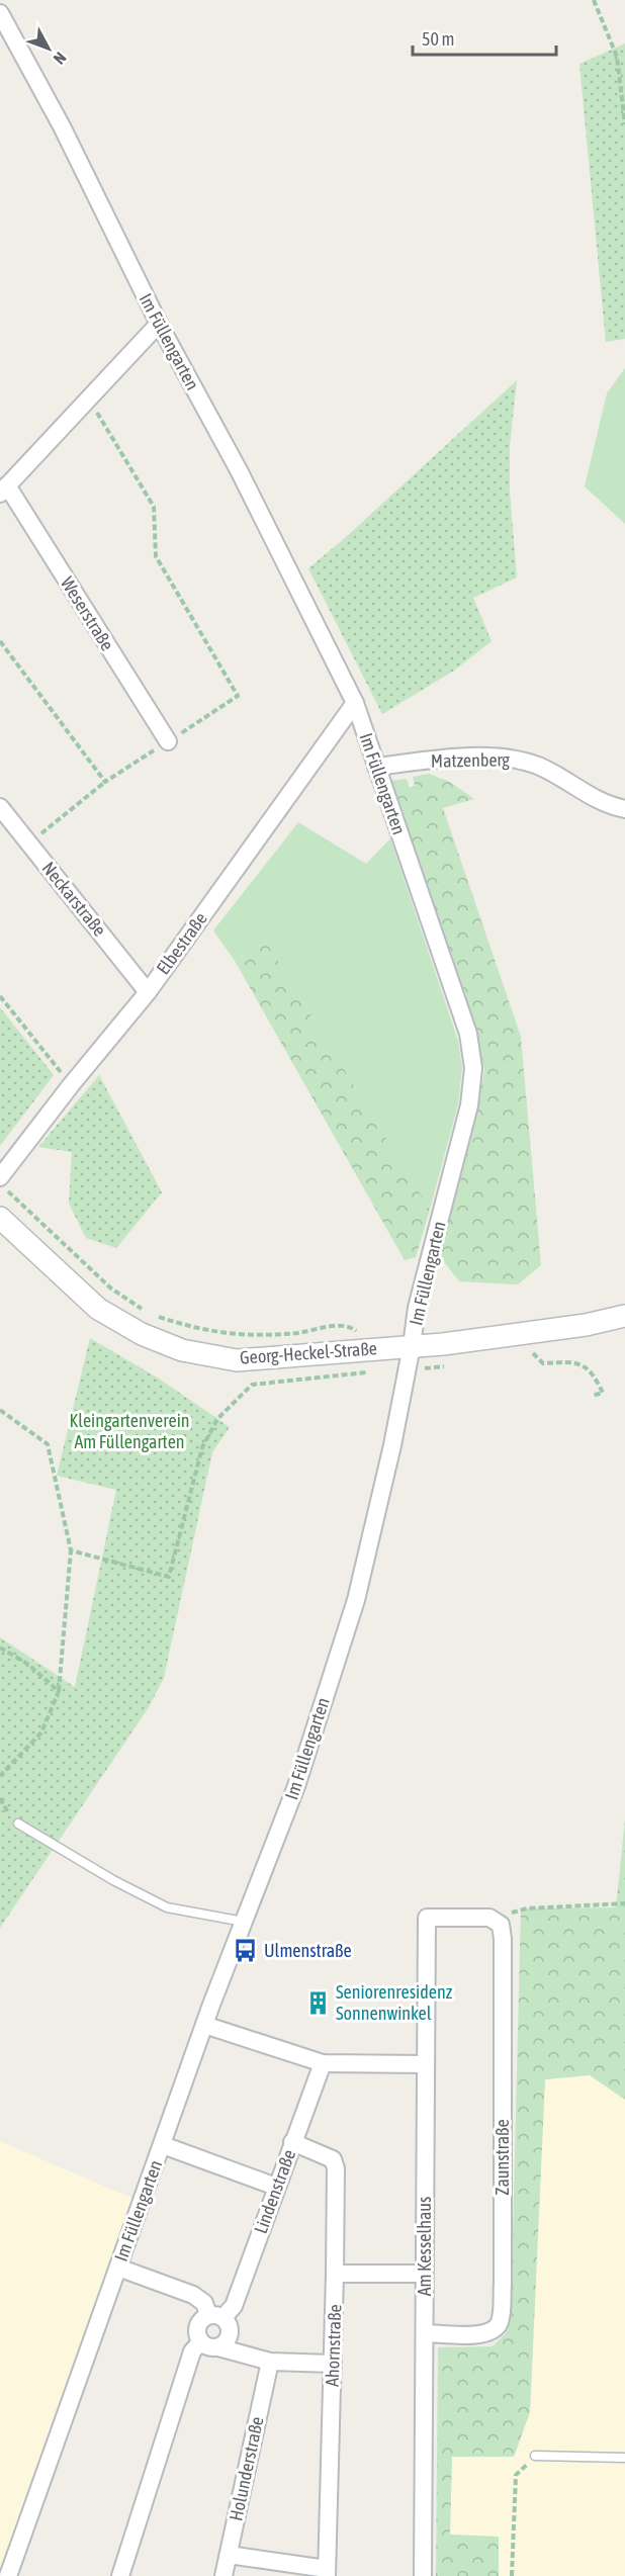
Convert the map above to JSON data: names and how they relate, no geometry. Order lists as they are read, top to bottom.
{
  "streets": {
    "street": [
      "Im Füllengarten",
      "Weserstraße",
      "Matzenberg",
      "Neckarstraße",
      "Elbestraße",
      "Georg-Heckel-Straße",
      "Zaunstraße",
      "Lindenstraße",
      "Am Kesselhaus",
      "Ahornstraße",
      "Holunderstraße"
    ]
  },
  "crossings": [
    ["Im Füllengarten", "Weserstraße"],
    ["Im Füllengarten", "Matzenberg"],
    ["Im Füllengarten", "Elbestraße"],
    ["Im Füllengarten", "Georg-Heckel-Straße"],
    ["Neckarstraße", "Elbestraße"],
    ["Zaunstraße", "Am Kesselhaus"],
    ["Lindenstraße", "Ahornstraße"]
  ],
  "parks": ["Kleingartenverein Am Füllengarten"],
  "places": {
    "bus stop": ["Ulmenstraße"],
    "building": ["Seniorenresidenz Sonnenwinkel"]
  },
  "scale_bar": "50 m",
  "north": "bottom right"
}
